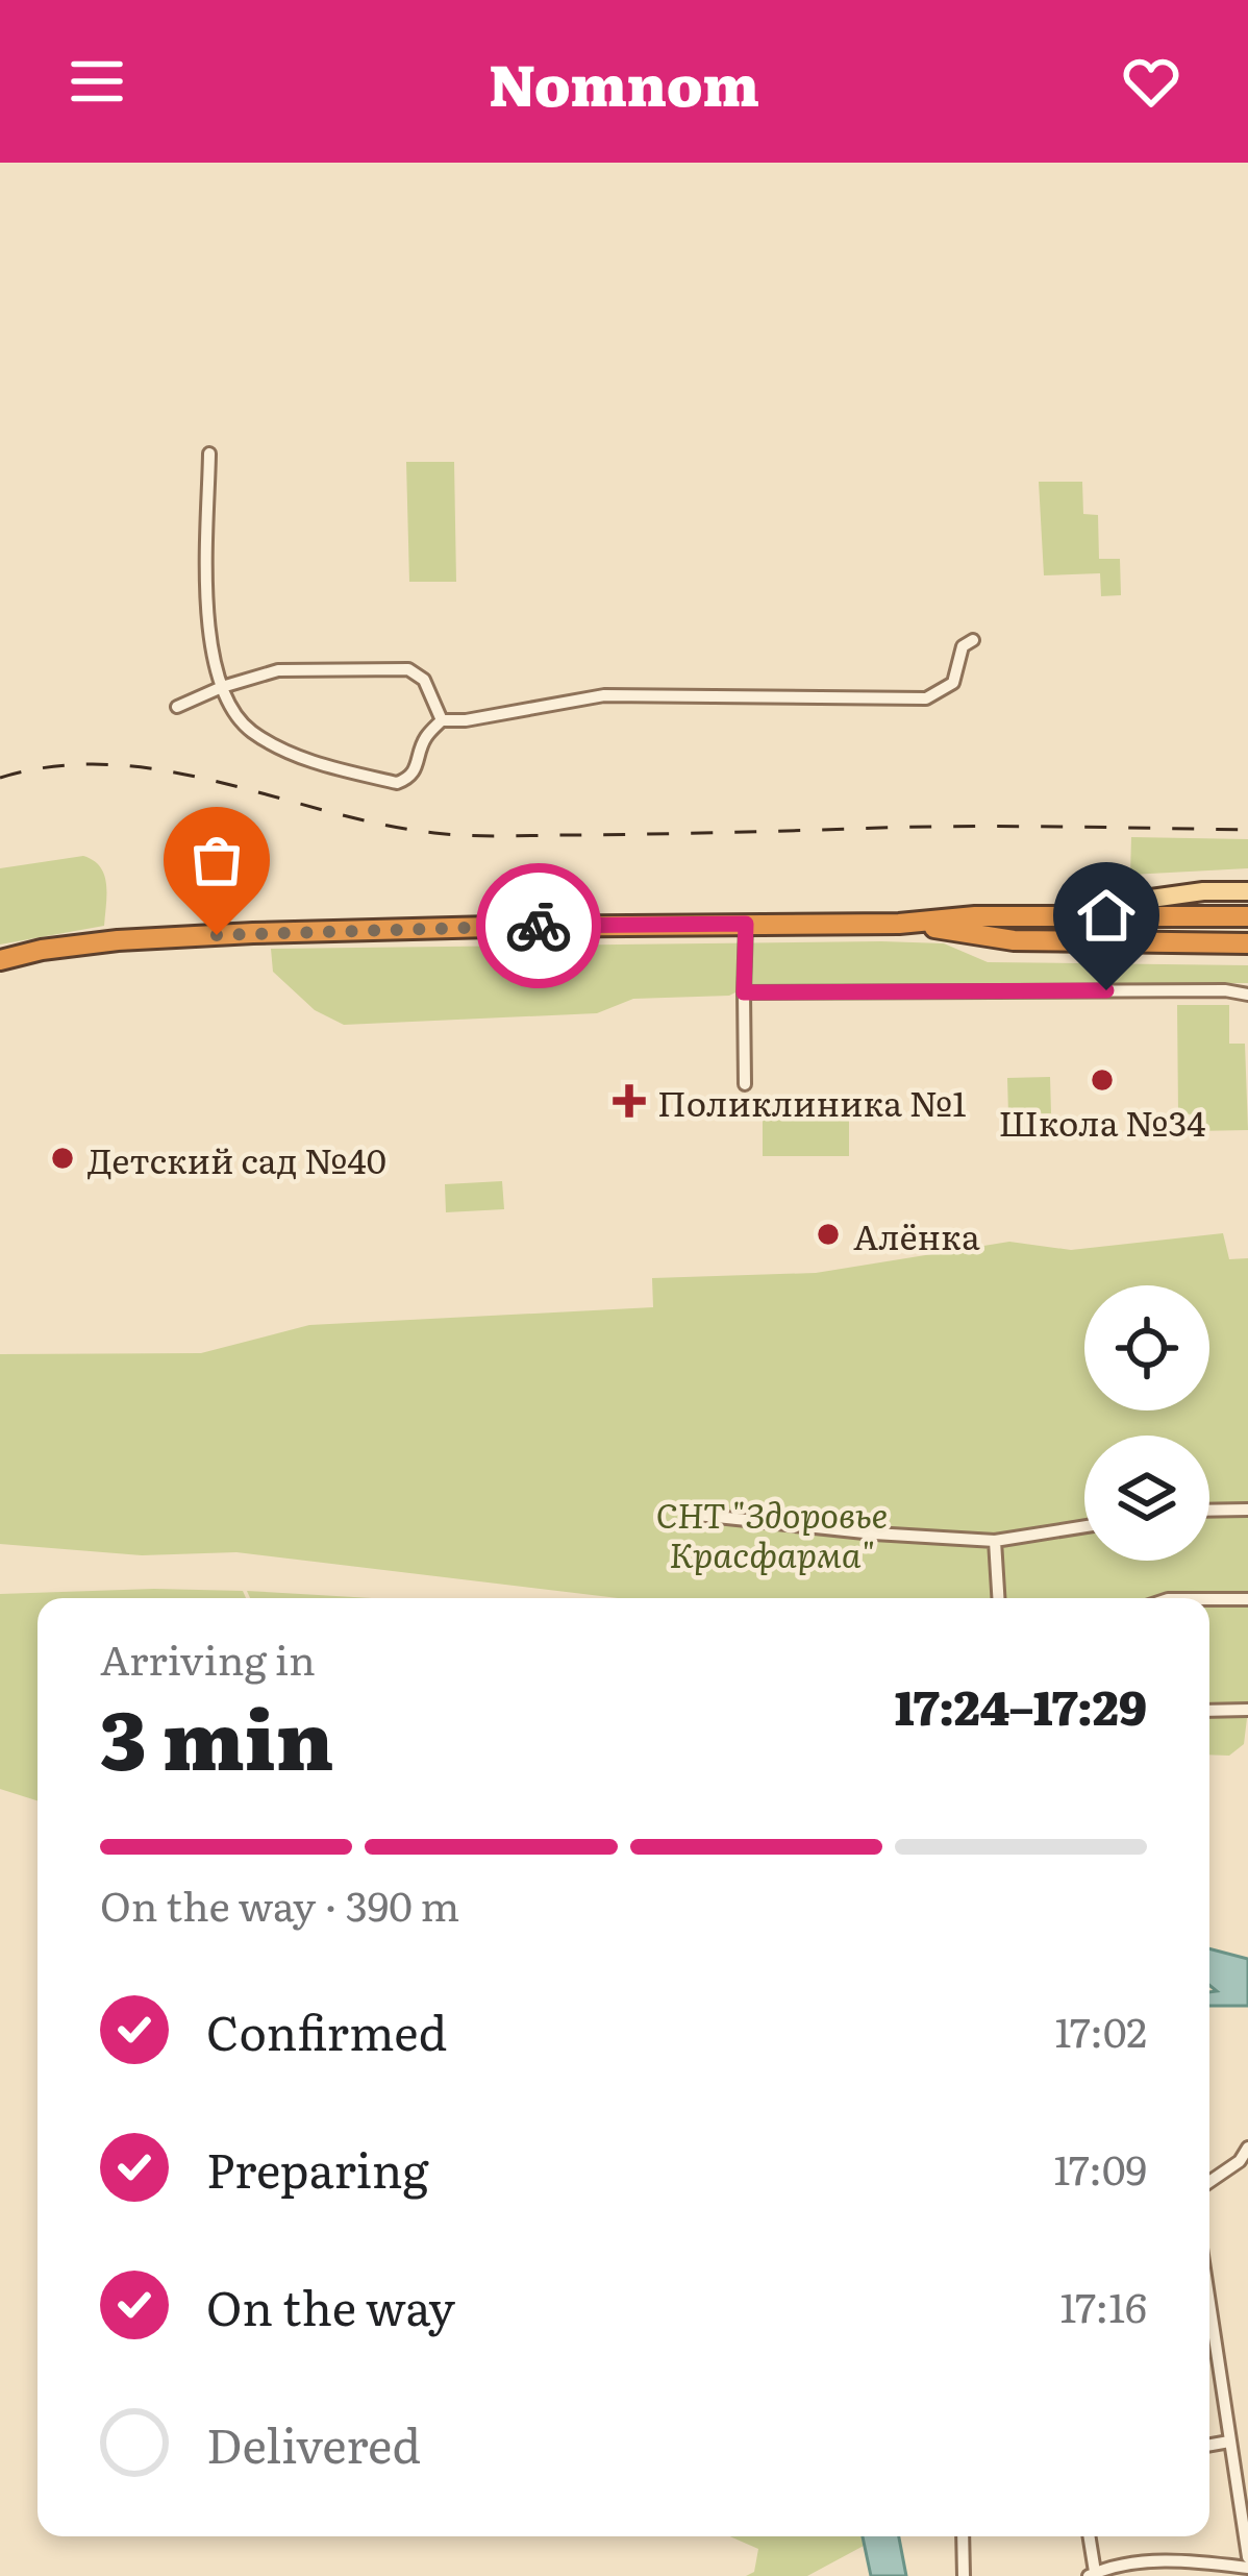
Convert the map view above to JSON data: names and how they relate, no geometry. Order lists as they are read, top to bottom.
{
  "parks": ["СНТ \"Здоровье Красфарма\""],
  "places": {
    "other": ["Школа №34", "Детский сад №40", "Алёнка"],
    "health": ["Поликлиника №1"]
  },
  "page": {
    "header": "Nomnom",
    "heading": ["3 min", "Arriving in", "17:24–17:29"],
    "bar": "On the way · 390 m",
    "list": [
      ["Confirmed", "17:02"],
      ["Preparing", "17:09"],
      ["On the way", "17:16"],
      "Delivered"
    ]
  }
}
